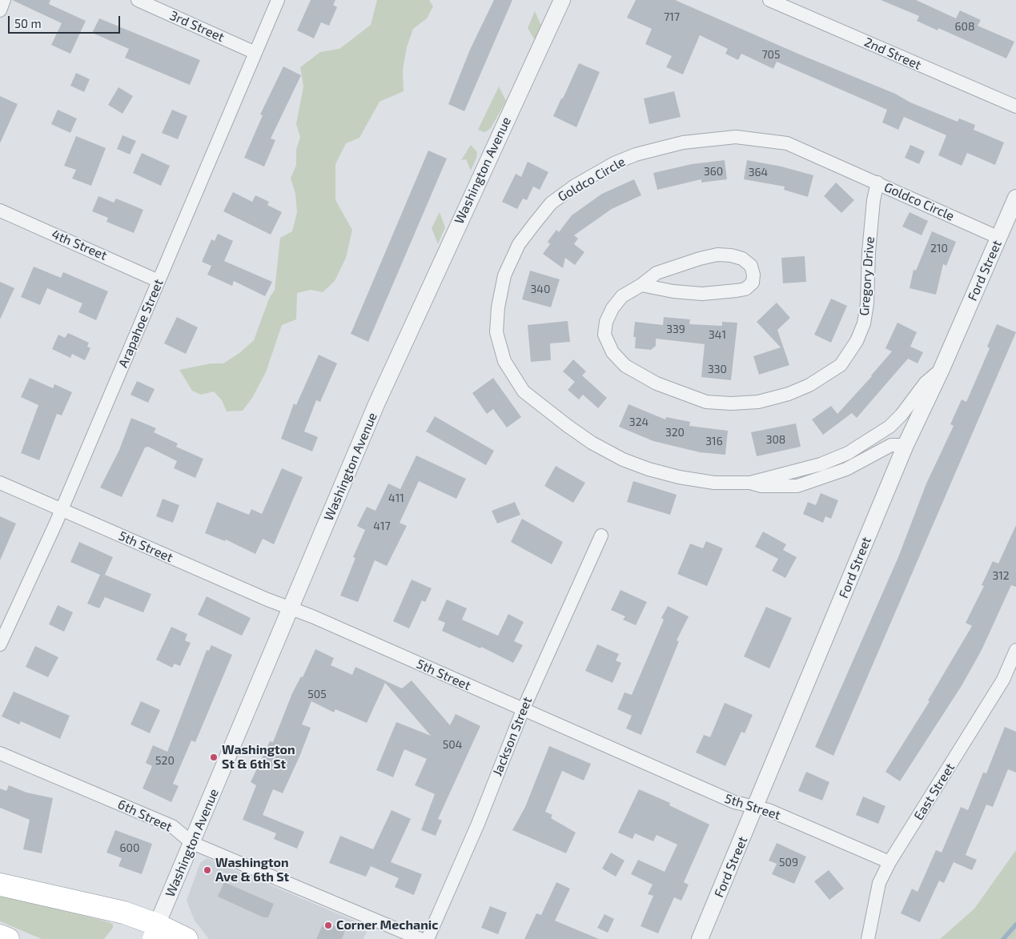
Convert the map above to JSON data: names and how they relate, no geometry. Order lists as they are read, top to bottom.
{
  "streets": {
    "street": [
      "3rd Street",
      "2nd Street",
      "Washington Avenue",
      "Goldco Circle",
      "4th Street",
      "Ford Street",
      "Gregory Drive",
      "Arapahoe Street",
      "5th Street",
      "Jackson Street",
      "East Street",
      "6th Street"
    ]
  },
  "crossings": [
    ["3rd Street", "Arapahoe Street"],
    ["Washington Avenue", "5th Street"],
    ["Washington Avenue", "6th Street"],
    ["Goldco Circle", "Ford Street"],
    ["Goldco Circle", "Gregory Drive"],
    ["4th Street", "Arapahoe Street"],
    ["Ford Street", "5th Street"],
    ["Arapahoe Street", "5th Street"],
    ["5th Street", "Jackson Street"],
    ["5th Street", "East Street"]
  ],
  "places": ["Washington St & 6th St", "Washington Ave & 6th St", "Corner Mechanic"],
  "house_numbers": [
    "717",
    "608",
    "705",
    "360",
    "364",
    "210",
    "340",
    "339",
    "341",
    "330",
    "324",
    "320",
    "308",
    "316",
    "411",
    "417",
    "312",
    "505",
    "504",
    "520",
    "600",
    "509"
  ],
  "scale_bar": "50 m"
}
